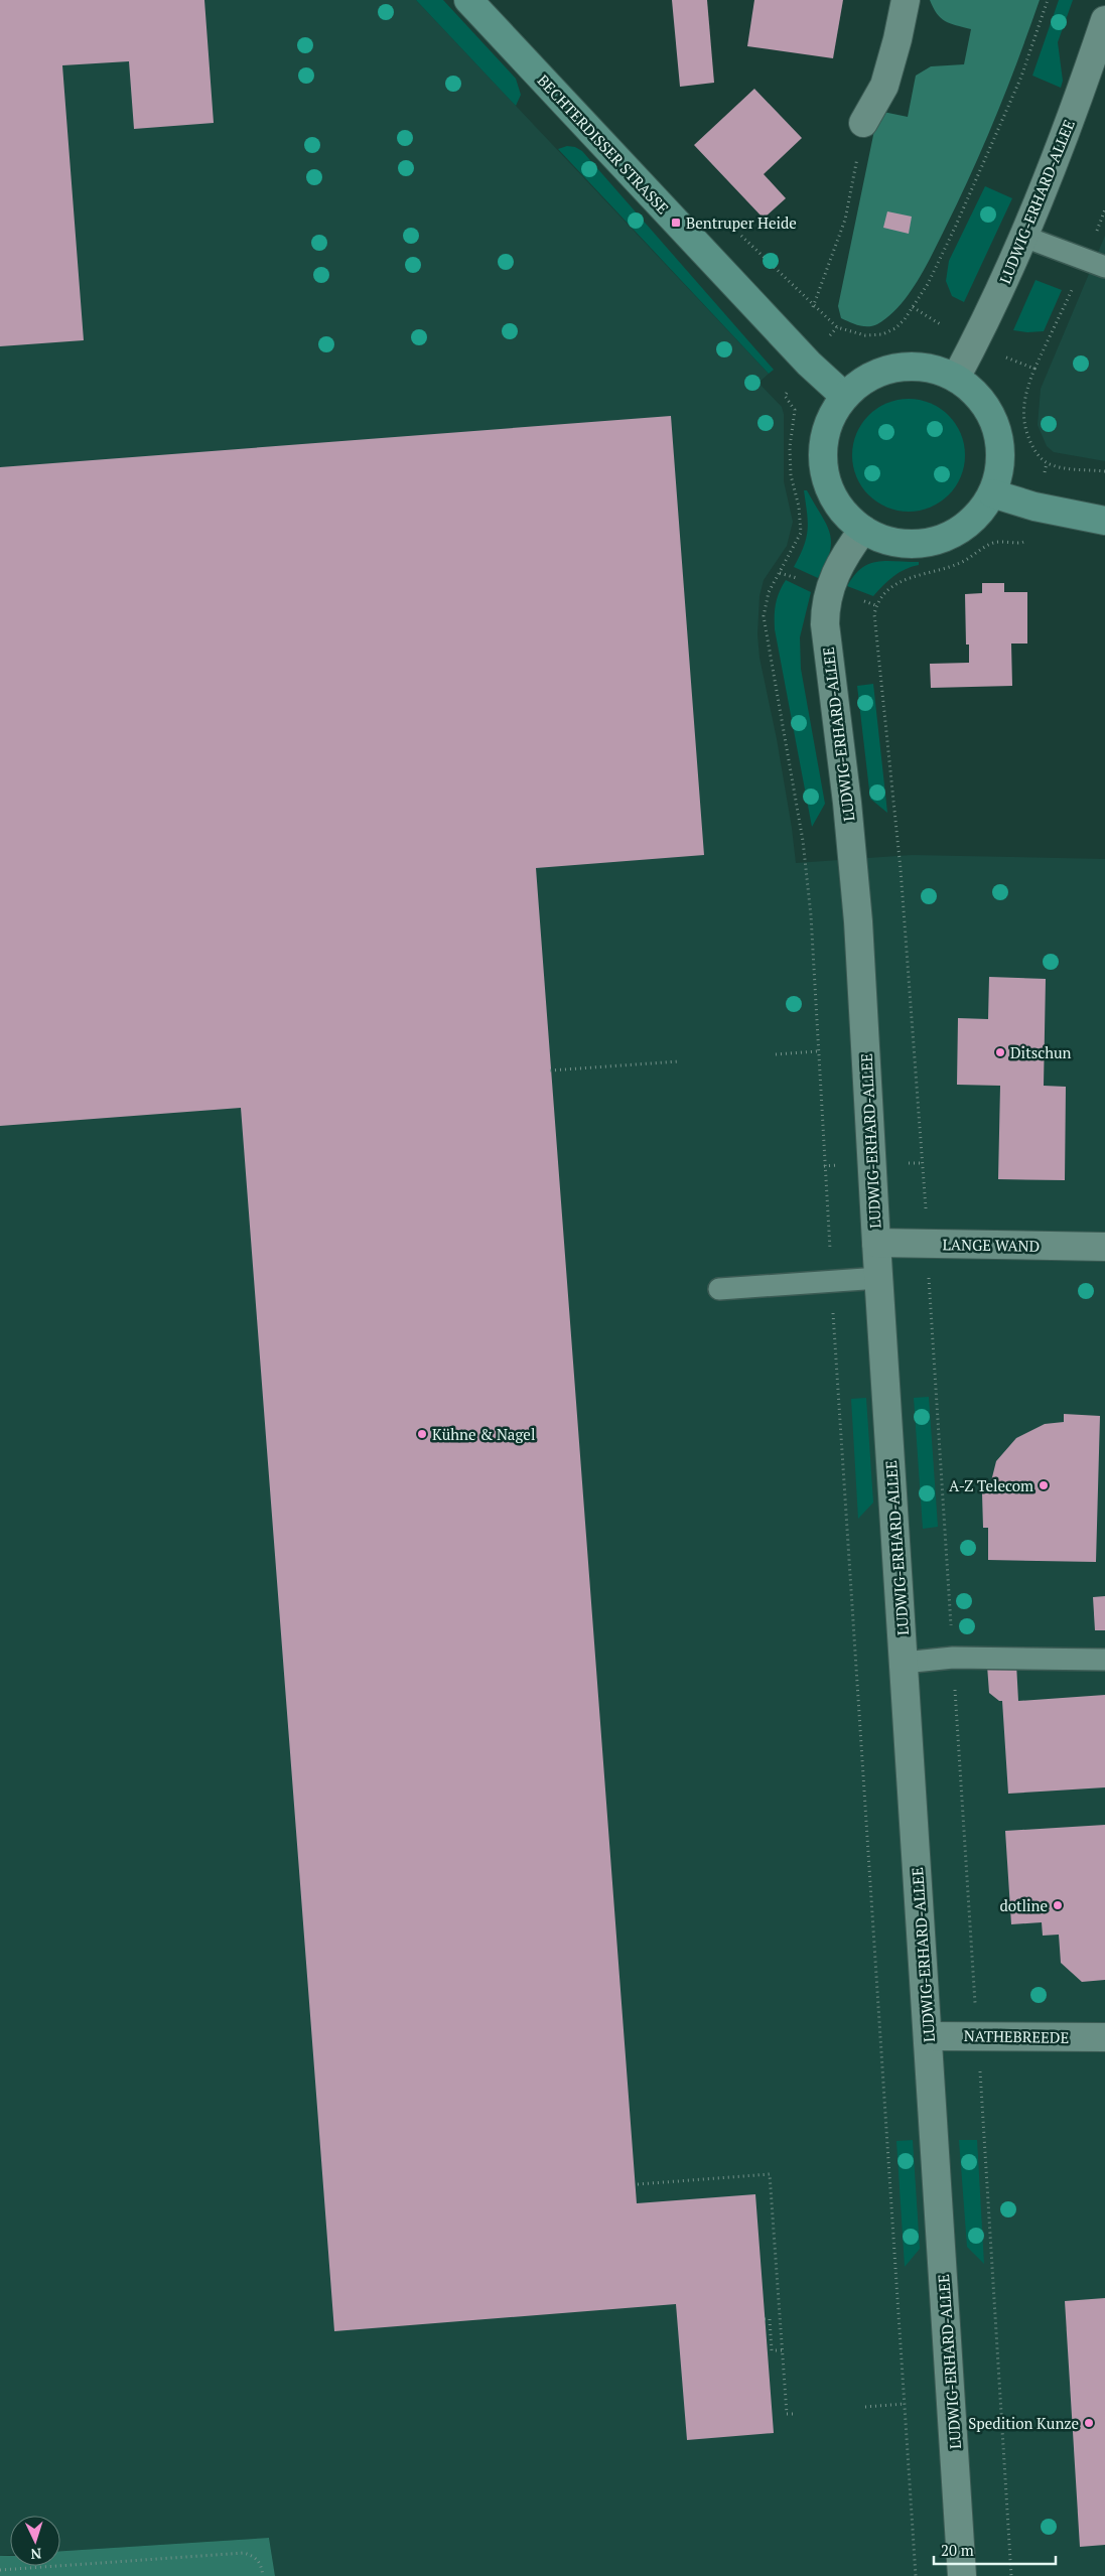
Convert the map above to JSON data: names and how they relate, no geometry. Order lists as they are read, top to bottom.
{
  "streets": {
    "street": [
      "BECHTERDISSER STRASSE",
      "LUDWIG-ERHARD-ALLEE",
      "LANGE WAND",
      "NATHEBREEDE"
    ]
  },
  "crossings": [
    ["BECHTERDISSER STRASSE", "LUDWIG-ERHARD-ALLEE"],
    ["LUDWIG-ERHARD-ALLEE", "LANGE WAND"],
    ["LUDWIG-ERHARD-ALLEE", "NATHEBREEDE"]
  ],
  "places": {
    "transit": ["Bentruper Heide"],
    "other": [
      "Ditschun",
      "Kühne & Nagel",
      "A-Z Telecom",
      "dotline",
      "Spedition Kunze"
    ]
  },
  "scale_bar": "20 m",
  "north": "bottom"
}
